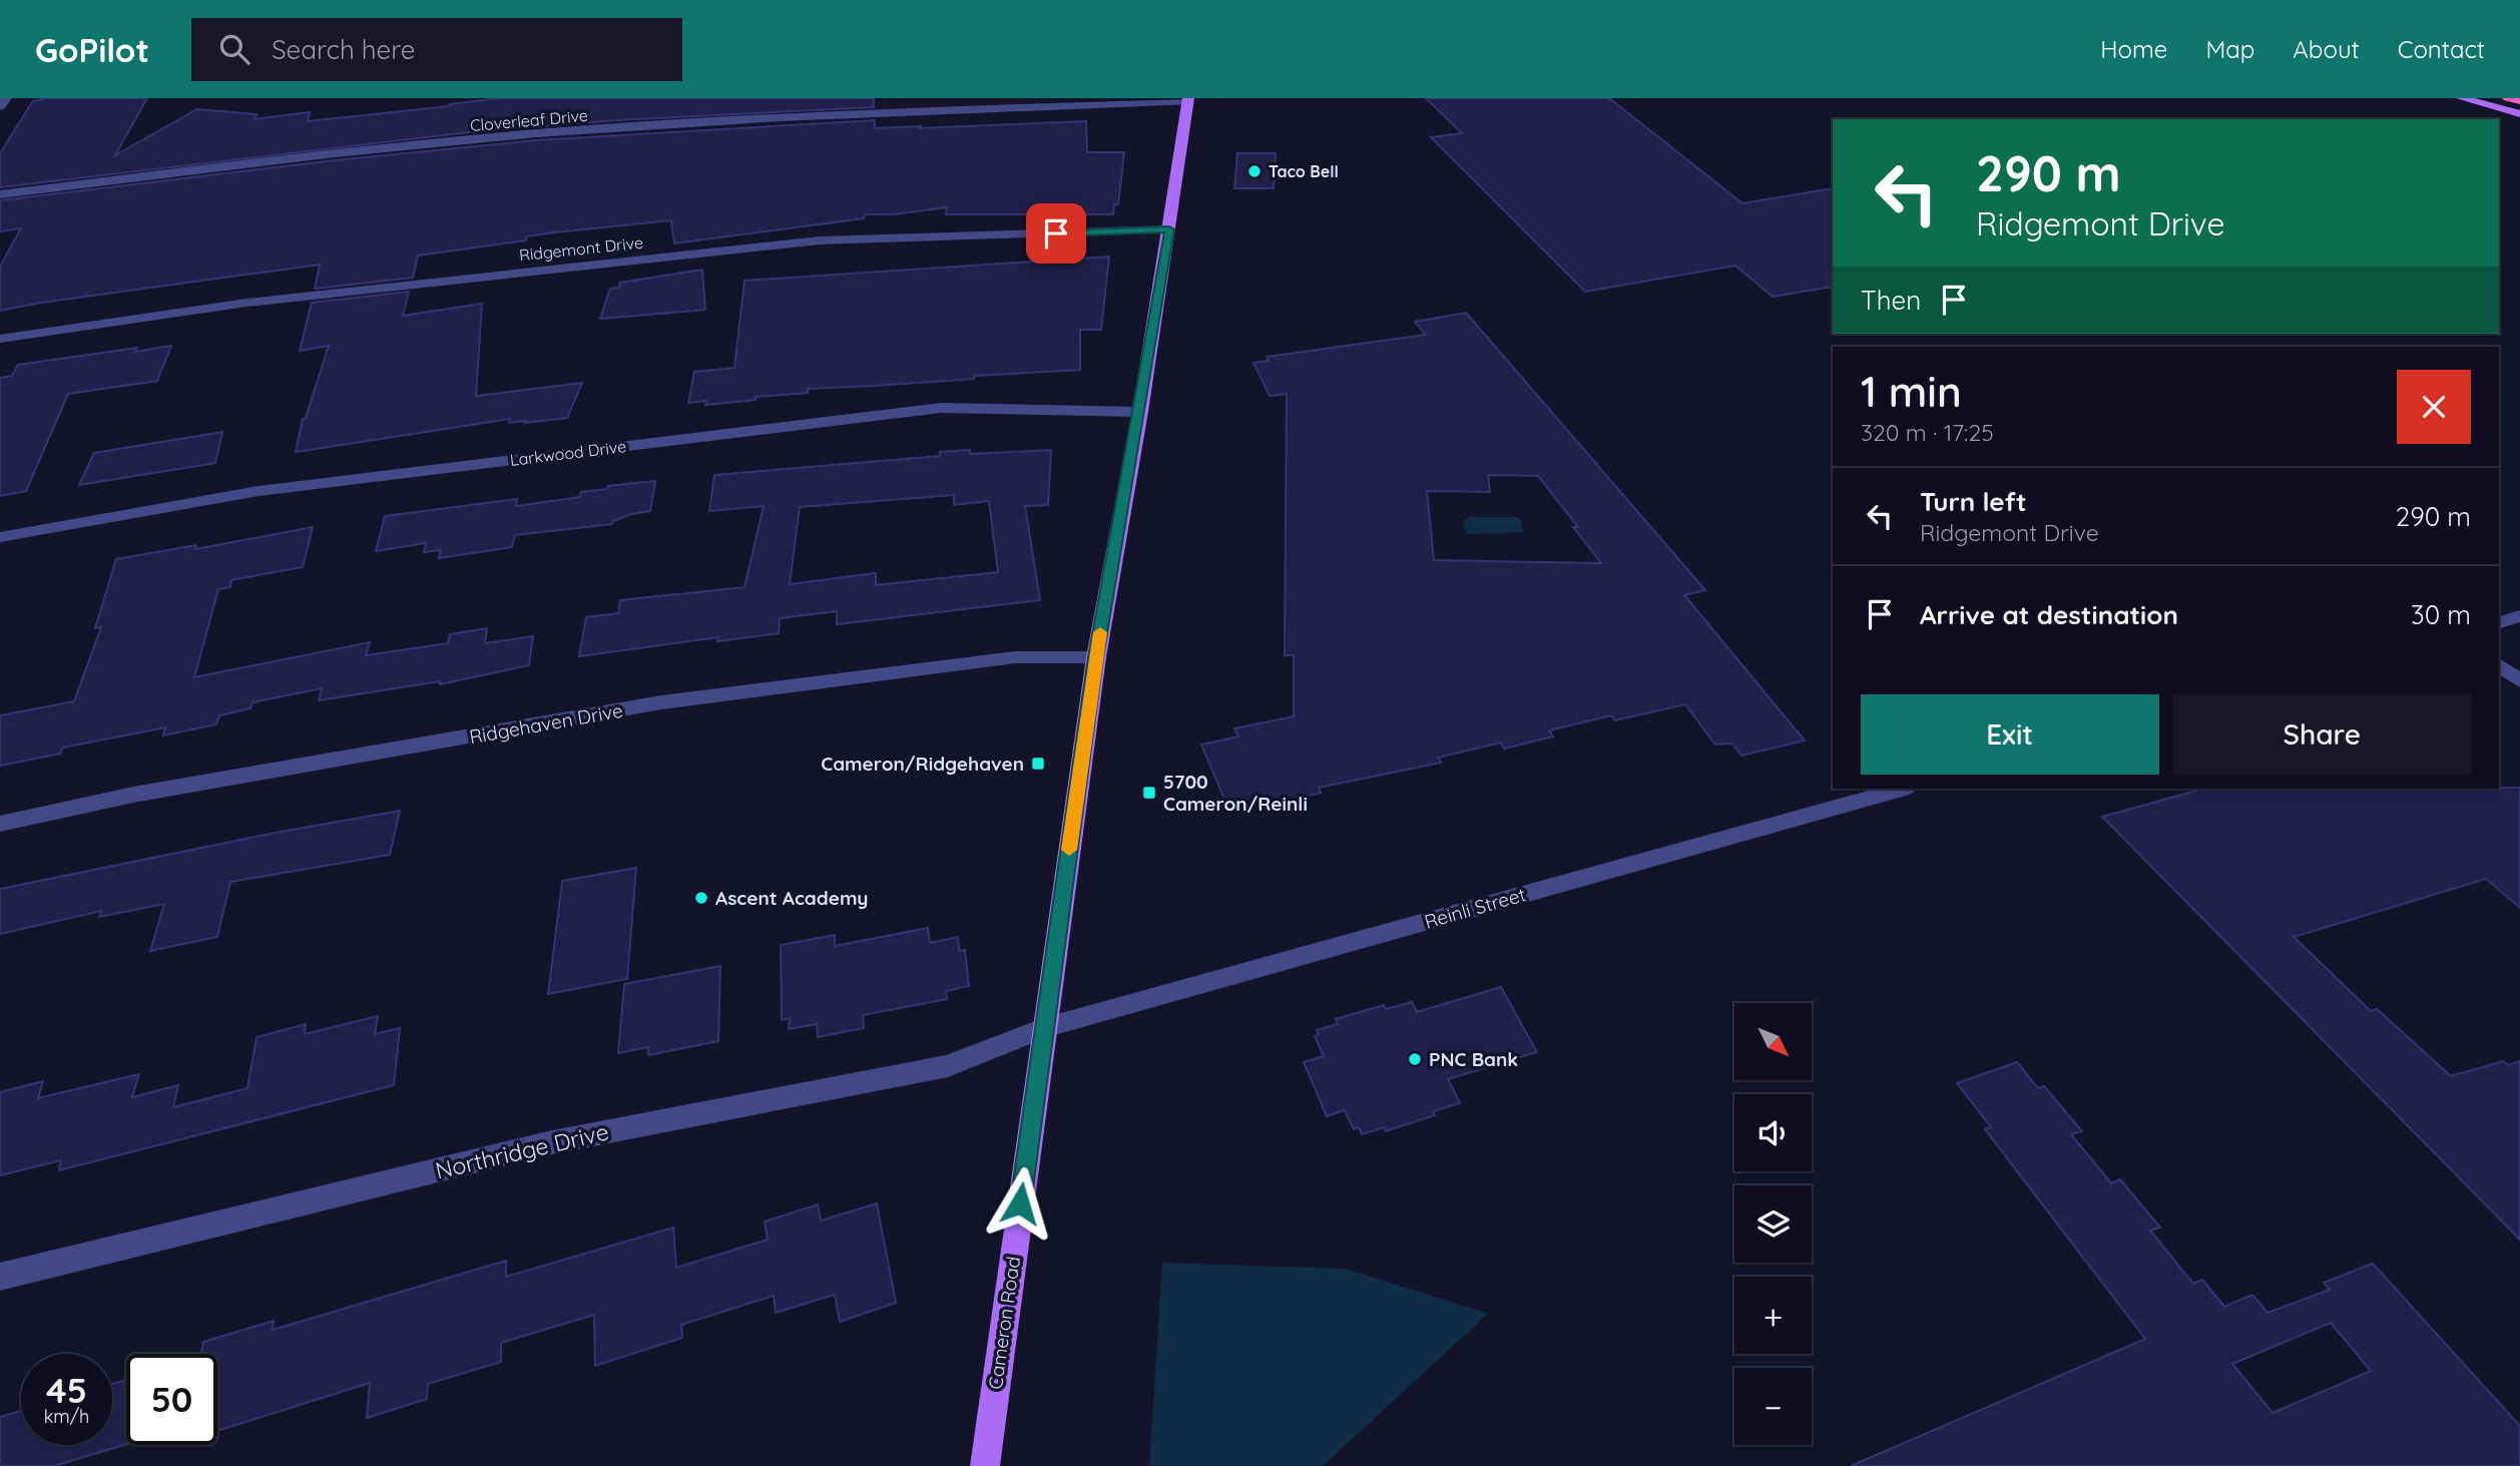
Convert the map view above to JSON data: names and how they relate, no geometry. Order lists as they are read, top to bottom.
{
  "streets": {
    "main road": ["Cameron Road"],
    "street": [
      "Cloverleaf Drive",
      "Ridgemont Drive",
      "Larkwood Drive",
      "Ridgehaven Drive",
      "Reinli Street",
      "Northridge Drive"
    ]
  },
  "crossings": [
    ["Cloverleaf Drive", "Cameron Road"],
    ["Ridgemont Drive", "Cameron Road"],
    ["Larkwood Drive", "Cameron Road"],
    ["Ridgehaven Drive", "Cameron Road"],
    ["Reinli Street", "Northridge Drive"],
    ["Reinli Street", "Cameron Road"],
    ["Northridge Drive", "Cameron Road"]
  ],
  "places": {
    "other": ["Taco Bell", "Ascent Academy", "PNC Bank"],
    "transit": ["Cameron/Ridgehaven", "5700 Cameron/Reinli"]
  },
  "north": "bottom right",
  "page": {
    "header": "GoPilot",
    "search": "Search here",
    "nav": [
      "Home",
      "Map",
      "About",
      "Contact"
    ],
    "turn": ["290 m", "Ridgemont Drive"],
    "then": "Then",
    "heading": ["1 min", "320 m · 17:25"],
    "list": [
      {
        "name": "Turn left",
        "note": "Ridgemont Drive",
        "value": "290 m"
      },
      {
        "name": "Arrive at destination",
        "value": "30 m"
      }
    ],
    "buttons": ["Exit", "Share"],
    "map_buttons": ["+", "−"],
    "speed": "45 km/h",
    "limit": "50"
  }
}
